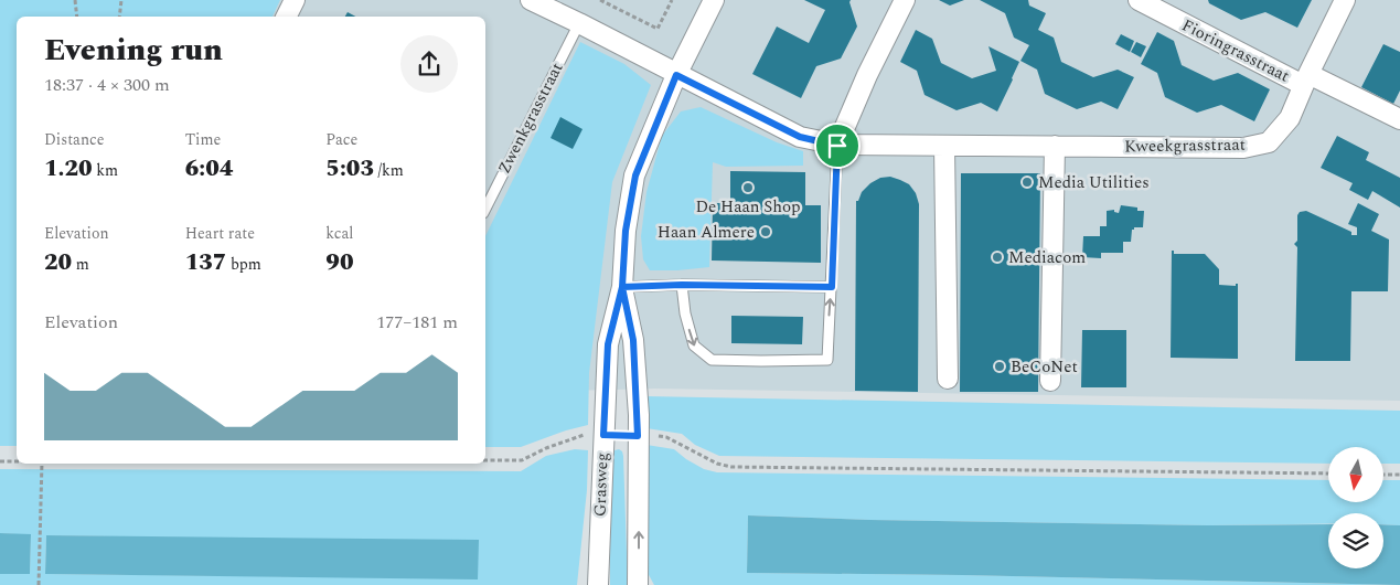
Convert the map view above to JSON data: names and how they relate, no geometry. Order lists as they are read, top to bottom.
{
  "streets": {
    "street": ["Fioringrasstraat", "Kweekgrasstraat", "Grasweg"],
    "lane": ["Zwenkgrasstraat"]
  },
  "crossings": [
    ["Fioringrasstraat", "Kweekgrasstraat"],
    ["Kweekgrasstraat", "Grasweg"]
  ],
  "places": [
    "Media Utilities",
    "De Haan Shop",
    "Haan Almere",
    "Mediacom",
    "BeCoNet"
  ],
  "north": "bottom",
  "page": {
    "heading": ["Evening run", "18:37 · 4 × 300 m"],
    "stats": [
      ["Distance", "1.20 km"],
      ["Time", "6:04"],
      ["Pace", "5:03 /km"],
      ["Elevation", "20 m"],
      ["Heart rate", "137 bpm"],
      ["kcal", "90"]
    ],
    "chart": ["Elevation", "177–181 m"]
  }
}
